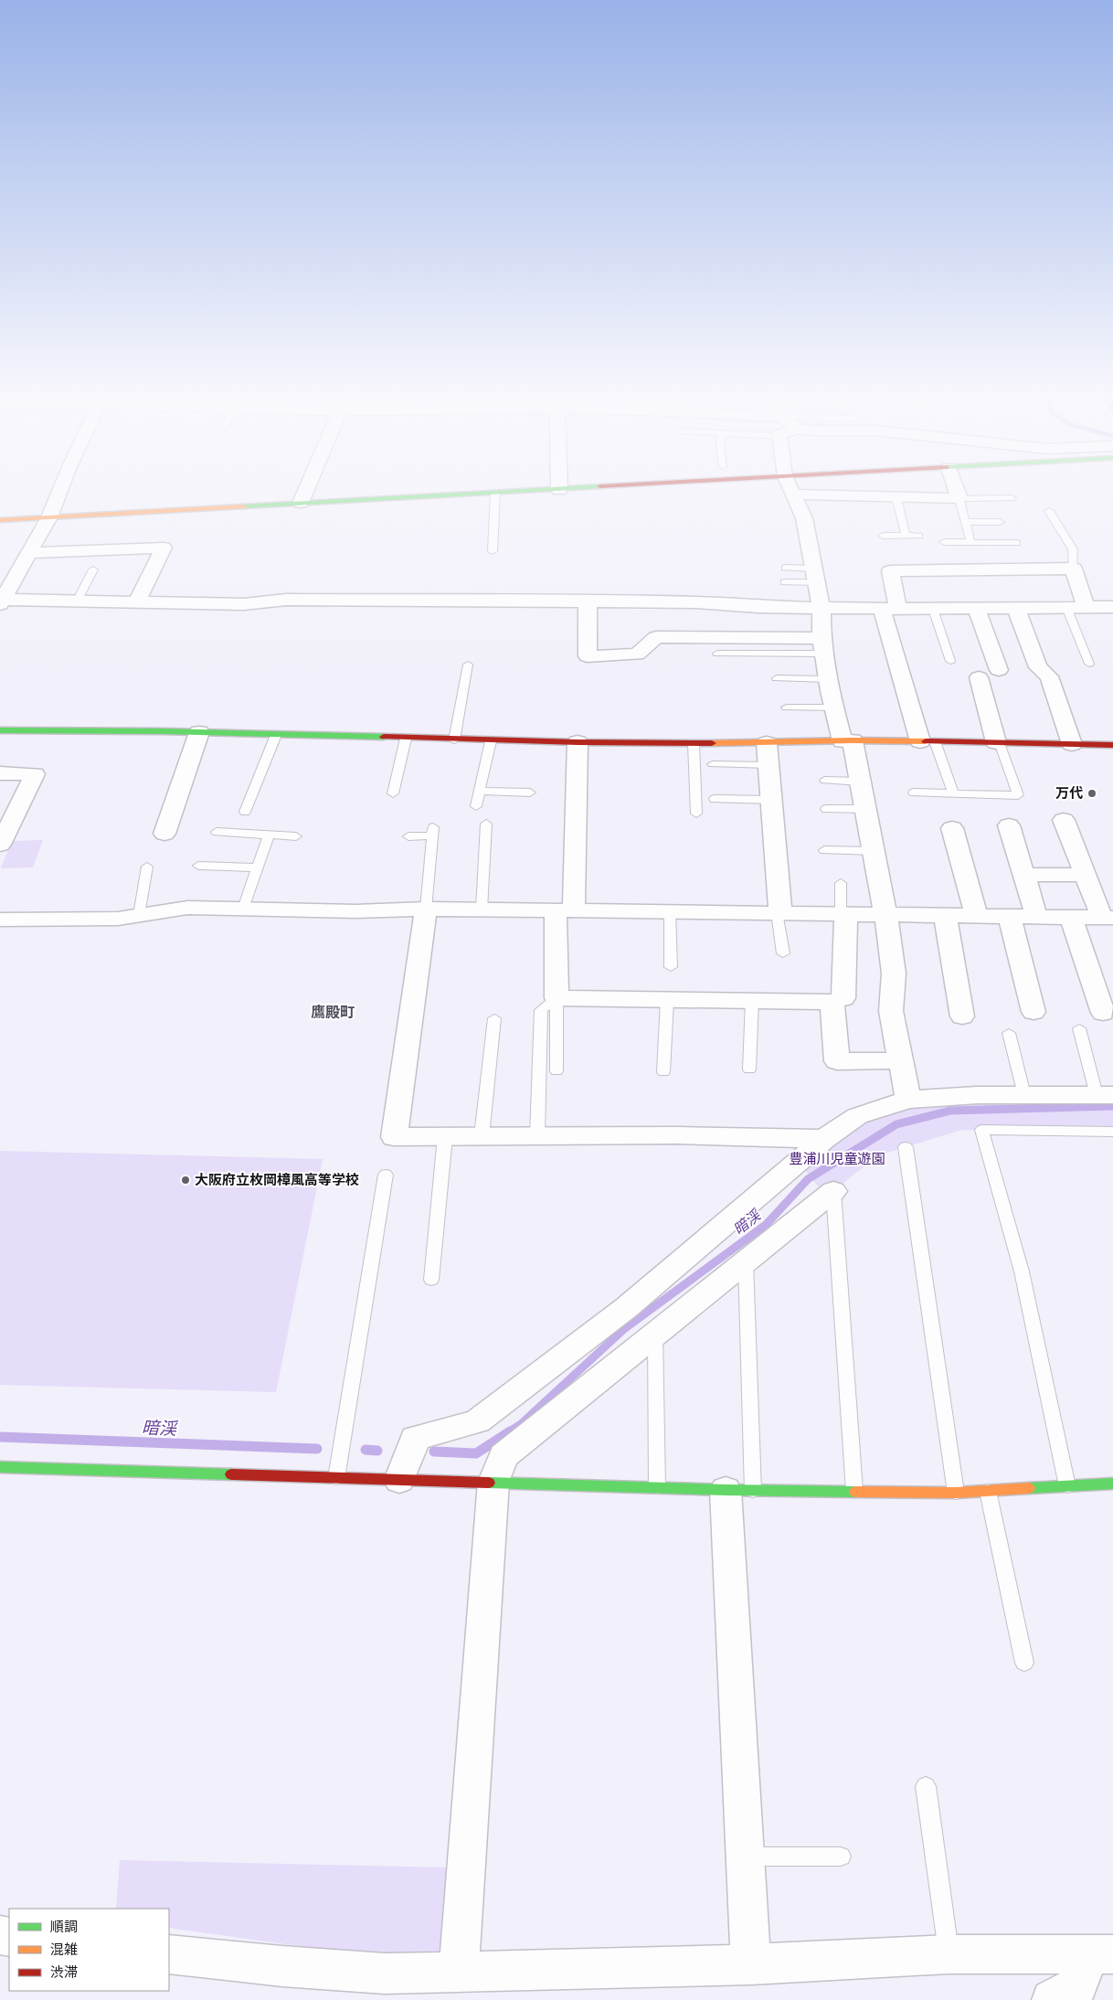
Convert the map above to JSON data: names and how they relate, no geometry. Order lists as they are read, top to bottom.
{
  "districts": ["鷹殿町"],
  "water": ["暗渓"],
  "parks": ["豊浦川児童遊園"],
  "places": ["万代", "大阪府立枚岡樟風高等学校"],
  "legend": ["順調", "混雑", "渋滞"]
}
